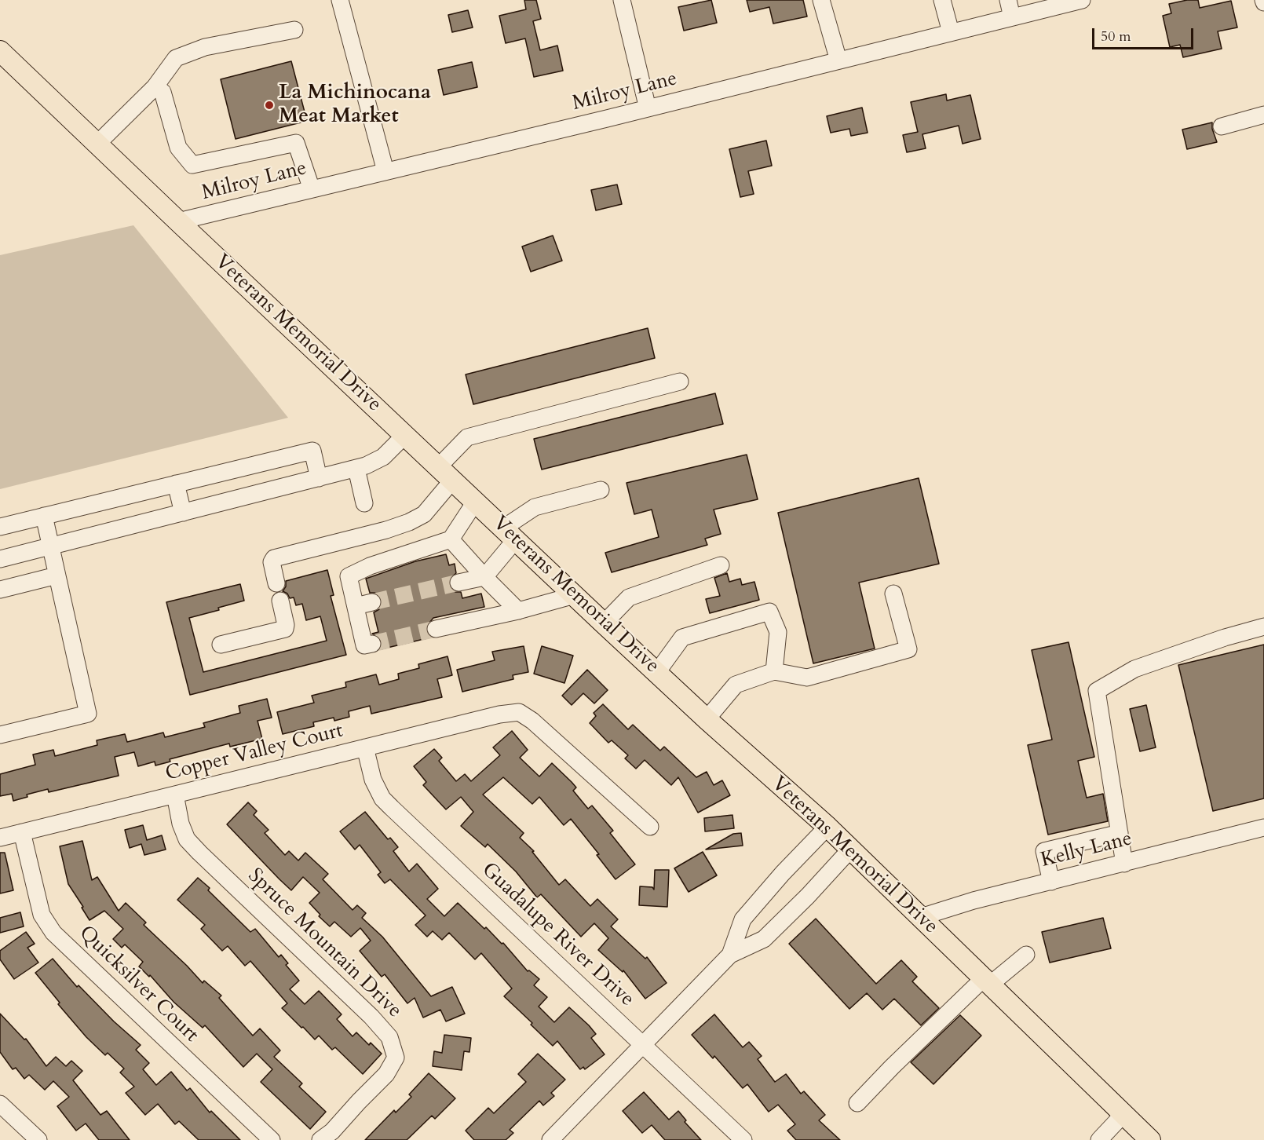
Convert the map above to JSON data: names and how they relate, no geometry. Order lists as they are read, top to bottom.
{
  "streets": {
    "main road": ["Veterans Memorial Drive"],
    "street": [
      "Milroy Lane",
      "Copper Valley Court",
      "Kelly Lane",
      "Guadalupe River Drive",
      "Spruce Mountain Drive",
      "Quicksilver Court"
    ]
  },
  "crossings": [
    ["Milroy Lane", "Veterans Memorial Drive"],
    ["Veterans Memorial Drive", "Kelly Lane"],
    ["Copper Valley Court", "Guadalupe River Drive"],
    ["Copper Valley Court", "Spruce Mountain Drive"],
    ["Copper Valley Court", "Quicksilver Court"]
  ],
  "places": ["La Michinocana Meat Market"],
  "scale_bar": "50 m"
}
